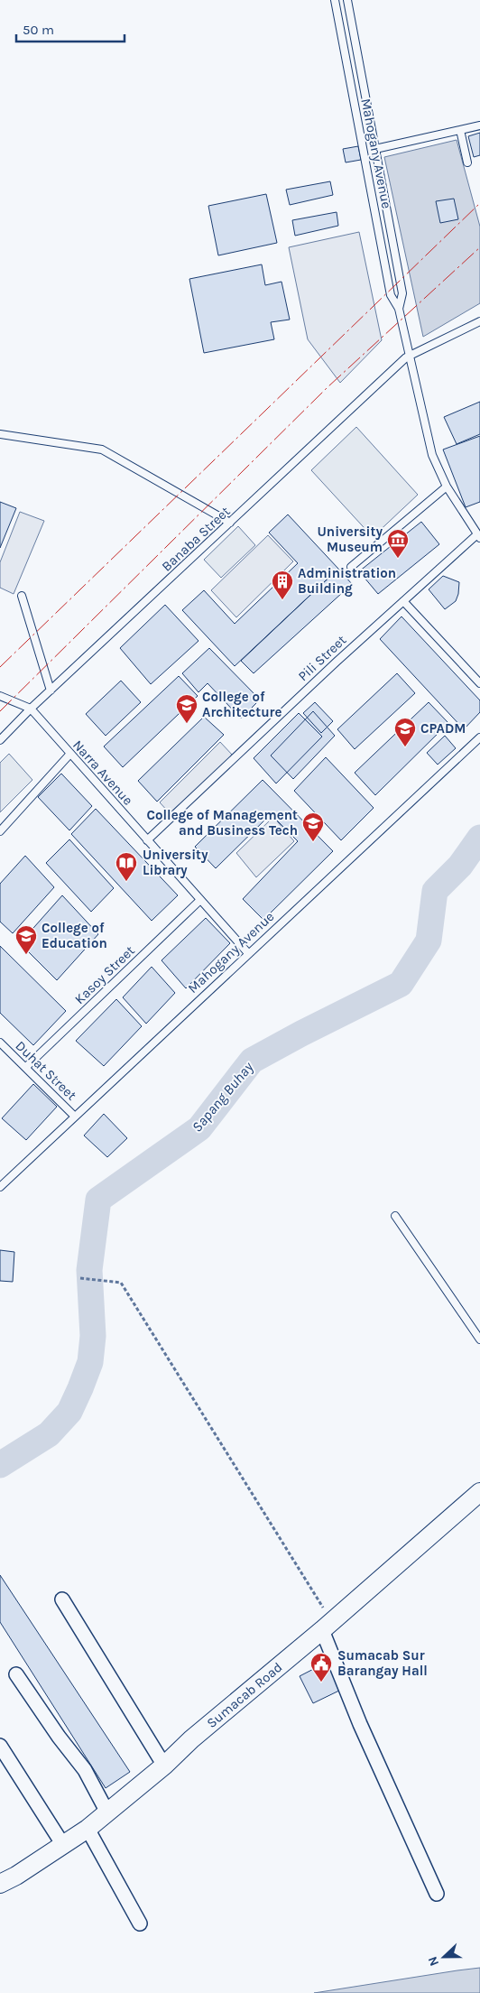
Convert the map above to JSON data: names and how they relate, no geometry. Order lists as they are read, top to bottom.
{
  "streets": {
    "main road": ["Sumacab Road"],
    "lane": [
      "Mahogany Avenue",
      "Banaba Street",
      "Pili Street",
      "Narra Avenue",
      "Kasoy Street",
      "Duhat Street"
    ]
  },
  "crossings": [
    ["Mahogany Avenue", "Banaba Street"],
    ["Mahogany Avenue", "Pili Street"],
    ["Mahogany Avenue", "Narra Avenue"],
    ["Mahogany Avenue", "Duhat Street"],
    ["Banaba Street", "Narra Avenue"],
    ["Pili Street", "Narra Avenue"],
    ["Narra Avenue", "Kasoy Street"],
    ["Kasoy Street", "Duhat Street"]
  ],
  "water": ["Sapang Buhay"],
  "places": {
    "museum": ["University Museum"],
    "building": ["Administration Building"],
    "school or university": [
      "College of Architecture",
      "CPADM",
      "College of Management and Business Tech",
      "College of Education"
    ],
    "library": ["University Library"],
    "public building": ["Sumacab Sur Barangay Hall"]
  },
  "scale_bar": "50 m",
  "north": "left"
}
